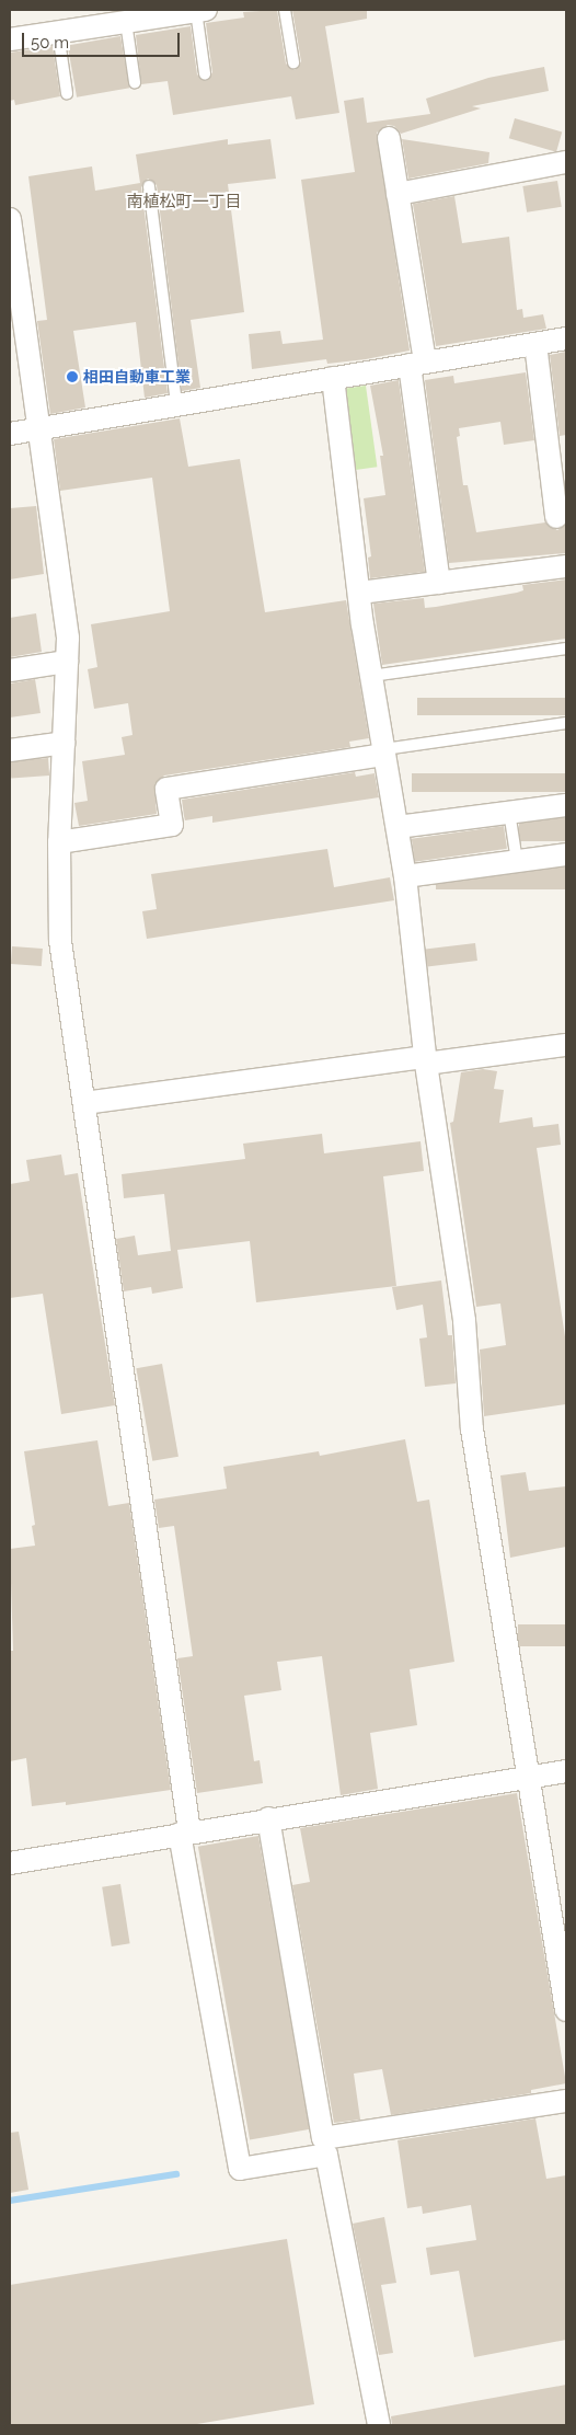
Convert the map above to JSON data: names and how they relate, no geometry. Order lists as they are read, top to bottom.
{
  "districts": ["南植松町一丁目"],
  "places": ["相田自動車工業"],
  "scale_bar": "50 m"
}
